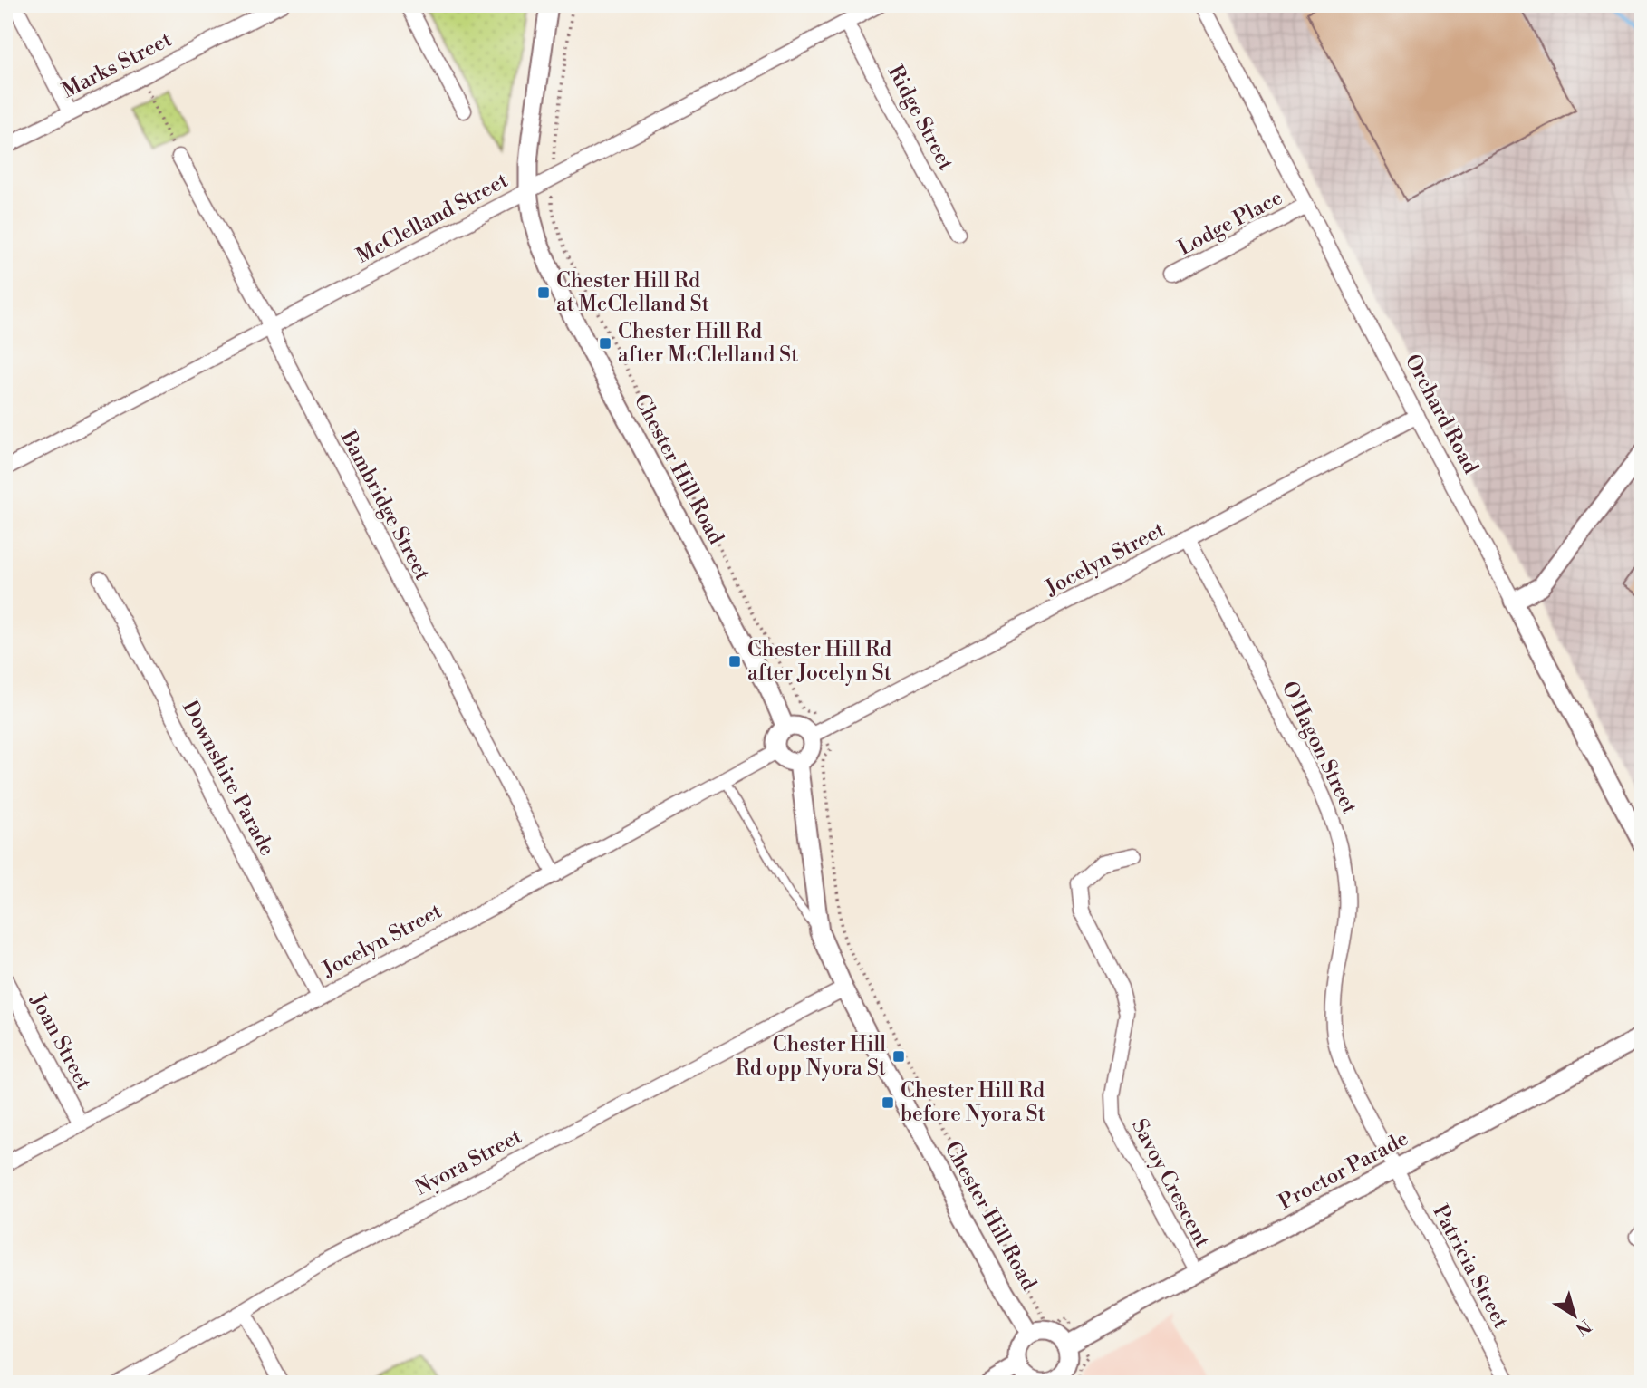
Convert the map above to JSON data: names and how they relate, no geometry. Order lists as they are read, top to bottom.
{
  "streets": {
    "street": [
      "Marks Street",
      "Ridge Street",
      "McClelland Street",
      "Lodge Place",
      "Orchard Road",
      "Chester Hill Road",
      "Bambridge Street",
      "Jocelyn Street",
      "O'Hagon Street",
      "Downshire Parade",
      "Joan Street",
      "Nyora Street",
      "Proctor Parade",
      "Savoy Crescent",
      "Patricia Street"
    ]
  },
  "crossings": [
    ["Ridge Street", "McClelland Street"],
    ["McClelland Street", "Chester Hill Road"],
    ["McClelland Street", "Bambridge Street"],
    ["Lodge Place", "Orchard Road"],
    ["Orchard Road", "Jocelyn Street"],
    ["Chester Hill Road", "Jocelyn Street"],
    ["Chester Hill Road", "Nyora Street"],
    ["Chester Hill Road", "Proctor Parade"],
    ["Bambridge Street", "Jocelyn Street"],
    ["Jocelyn Street", "O'Hagon Street"],
    ["Jocelyn Street", "Downshire Parade"],
    ["Jocelyn Street", "Joan Street"],
    ["O'Hagon Street", "Proctor Parade"],
    ["O'Hagon Street", "Patricia Street"],
    ["Proctor Parade", "Savoy Crescent"],
    ["Proctor Parade", "Patricia Street"]
  ],
  "places": {
    "transit": [
      "Chester Hill Rd at McClelland St",
      "Chester Hill Rd after McClelland St",
      "Chester Hill Rd after Jocelyn St",
      "Chester Hill Rd opp Nyora St",
      "Chester Hill Rd before Nyora St"
    ]
  },
  "north": "bottom right"
}
